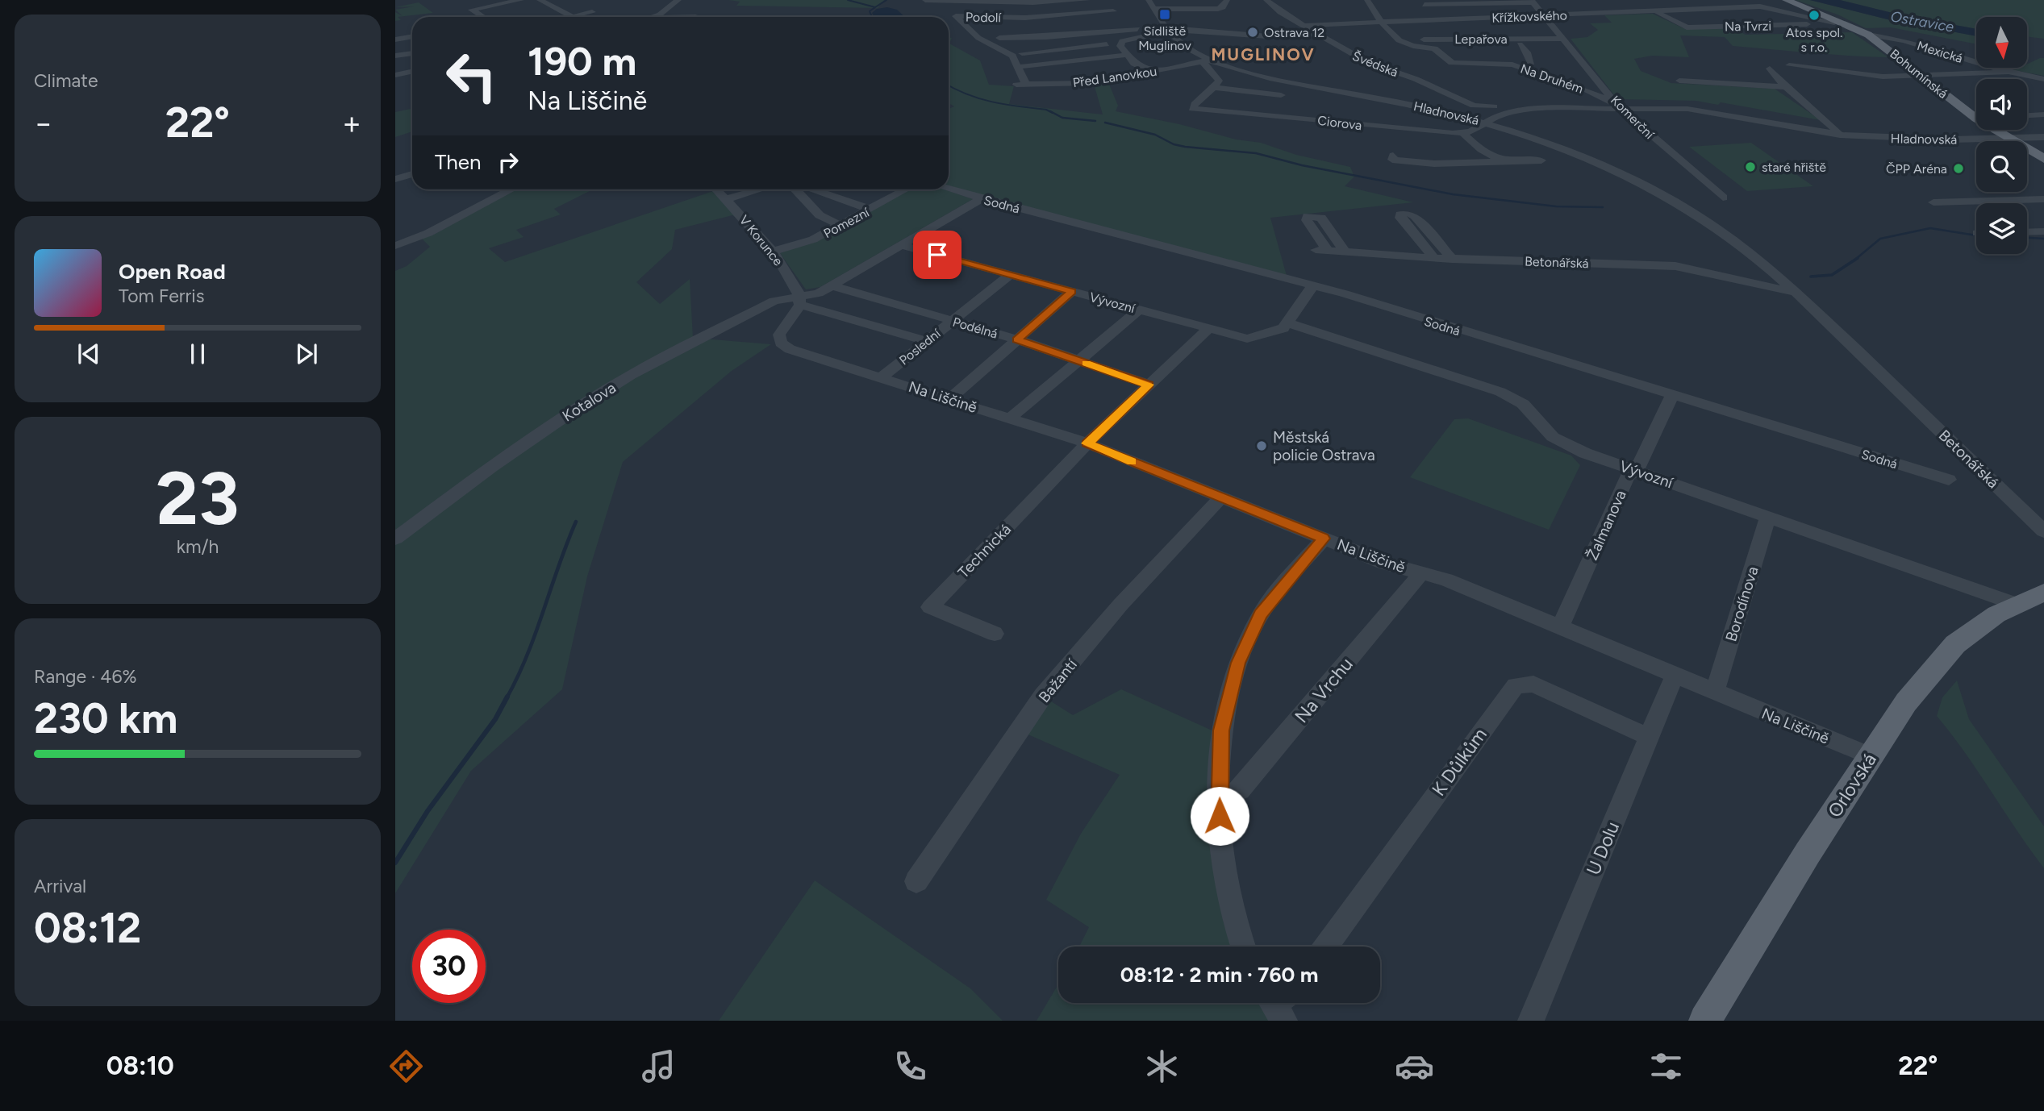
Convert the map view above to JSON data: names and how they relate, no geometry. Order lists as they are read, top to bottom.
{
  "streets": {
    "main road": ["Bohumínská", "Orlovská"],
    "street": [
      "Křížkovského",
      "Podolí",
      "Na Tvrzi",
      "Lepařova",
      "Mexická",
      "Švédská",
      "Před Lanovkou",
      "Na Druhém",
      "Hladnovská",
      "Komerční",
      "Ciorova",
      "Sodná",
      "Pomezní",
      "V Korunce",
      "Betonářská",
      "Vývozní",
      "Podélná",
      "Poslední",
      "Na Liščině",
      "Kotalova",
      "Žalmanova",
      "Technická",
      "Borodínova",
      "Bažantí",
      "Na Vrchu",
      "K Důlkům",
      "U Dolu"
    ]
  },
  "crossings": [
    ["Křížkovského", "Na Tvrzi"],
    ["Křížkovského", "Švédská"],
    ["Křížkovského", "Komerční"],
    ["Podolí", "Před Lanovkou"],
    ["Na Tvrzi", "Bohumínská"],
    ["Lepařova", "Na Druhém"],
    ["Lepařova", "Komerční"],
    ["Mexická", "Bohumínská"],
    ["Bohumínská", "Hladnovská"],
    ["Před Lanovkou", "Hladnovská"],
    ["Na Druhém", "Hladnovská"],
    ["Na Druhém", "Komerční"],
    ["Hladnovská", "Komerční"],
    ["Hladnovská", "Ciorova"],
    ["Hladnovská", "Betonářská"],
    ["Ciorova", "Betonářská"],
    ["Sodná", "Žalmanova"],
    ["Pomezní", "V Korunce"],
    ["V Korunce", "Na Liščině"],
    ["V Korunce", "Kotalova"],
    ["Vývozní", "Poslední"],
    ["Vývozní", "Žalmanova"],
    ["Vývozní", "Borodínova"],
    ["Vývozní", "Orlovská"],
    ["Podélná", "Poslední"],
    ["Poslední", "Na Liščině"],
    ["Na Liščině", "Kotalova"],
    ["Na Liščině", "Žalmanova"],
    ["Na Liščině", "Technická"],
    ["Na Liščině", "Borodínova"],
    ["Na Liščině", "Bažantí"],
    ["Na Liščině", "Na Vrchu"],
    ["Na Liščině", "Orlovská"],
    ["Na Liščině", "U Dolu"],
    ["K Důlkům", "U Dolu"]
  ],
  "districts": ["MUGLINOV"],
  "water": ["Ostravice"],
  "places": {
    "transit": ["Sídliště Muglinov"],
    "other": [
      "Atos spol. s r.o.",
      "Ostrava 12",
      "staré hřiště",
      "ČPP Aréna",
      "Městská policie Ostrava"
    ]
  },
  "north": "bottom",
  "page": {
    "tile": [
      "Climate",
      ["23", "km/h"],
      ["Range · 46%", "230 km"],
      ["Arrival", "08:12"]
    ],
    "turn": ["190 m", "Na Liščině"],
    "heat": ["−", "22°", "+"],
    "then": "Then",
    "song": ["Open Road", "Tom Ferris"],
    "limit": "30",
    "trip": "08:12 · 2 min · 760 m",
    "tabs": ["08:10", "22°"]
  }
}
